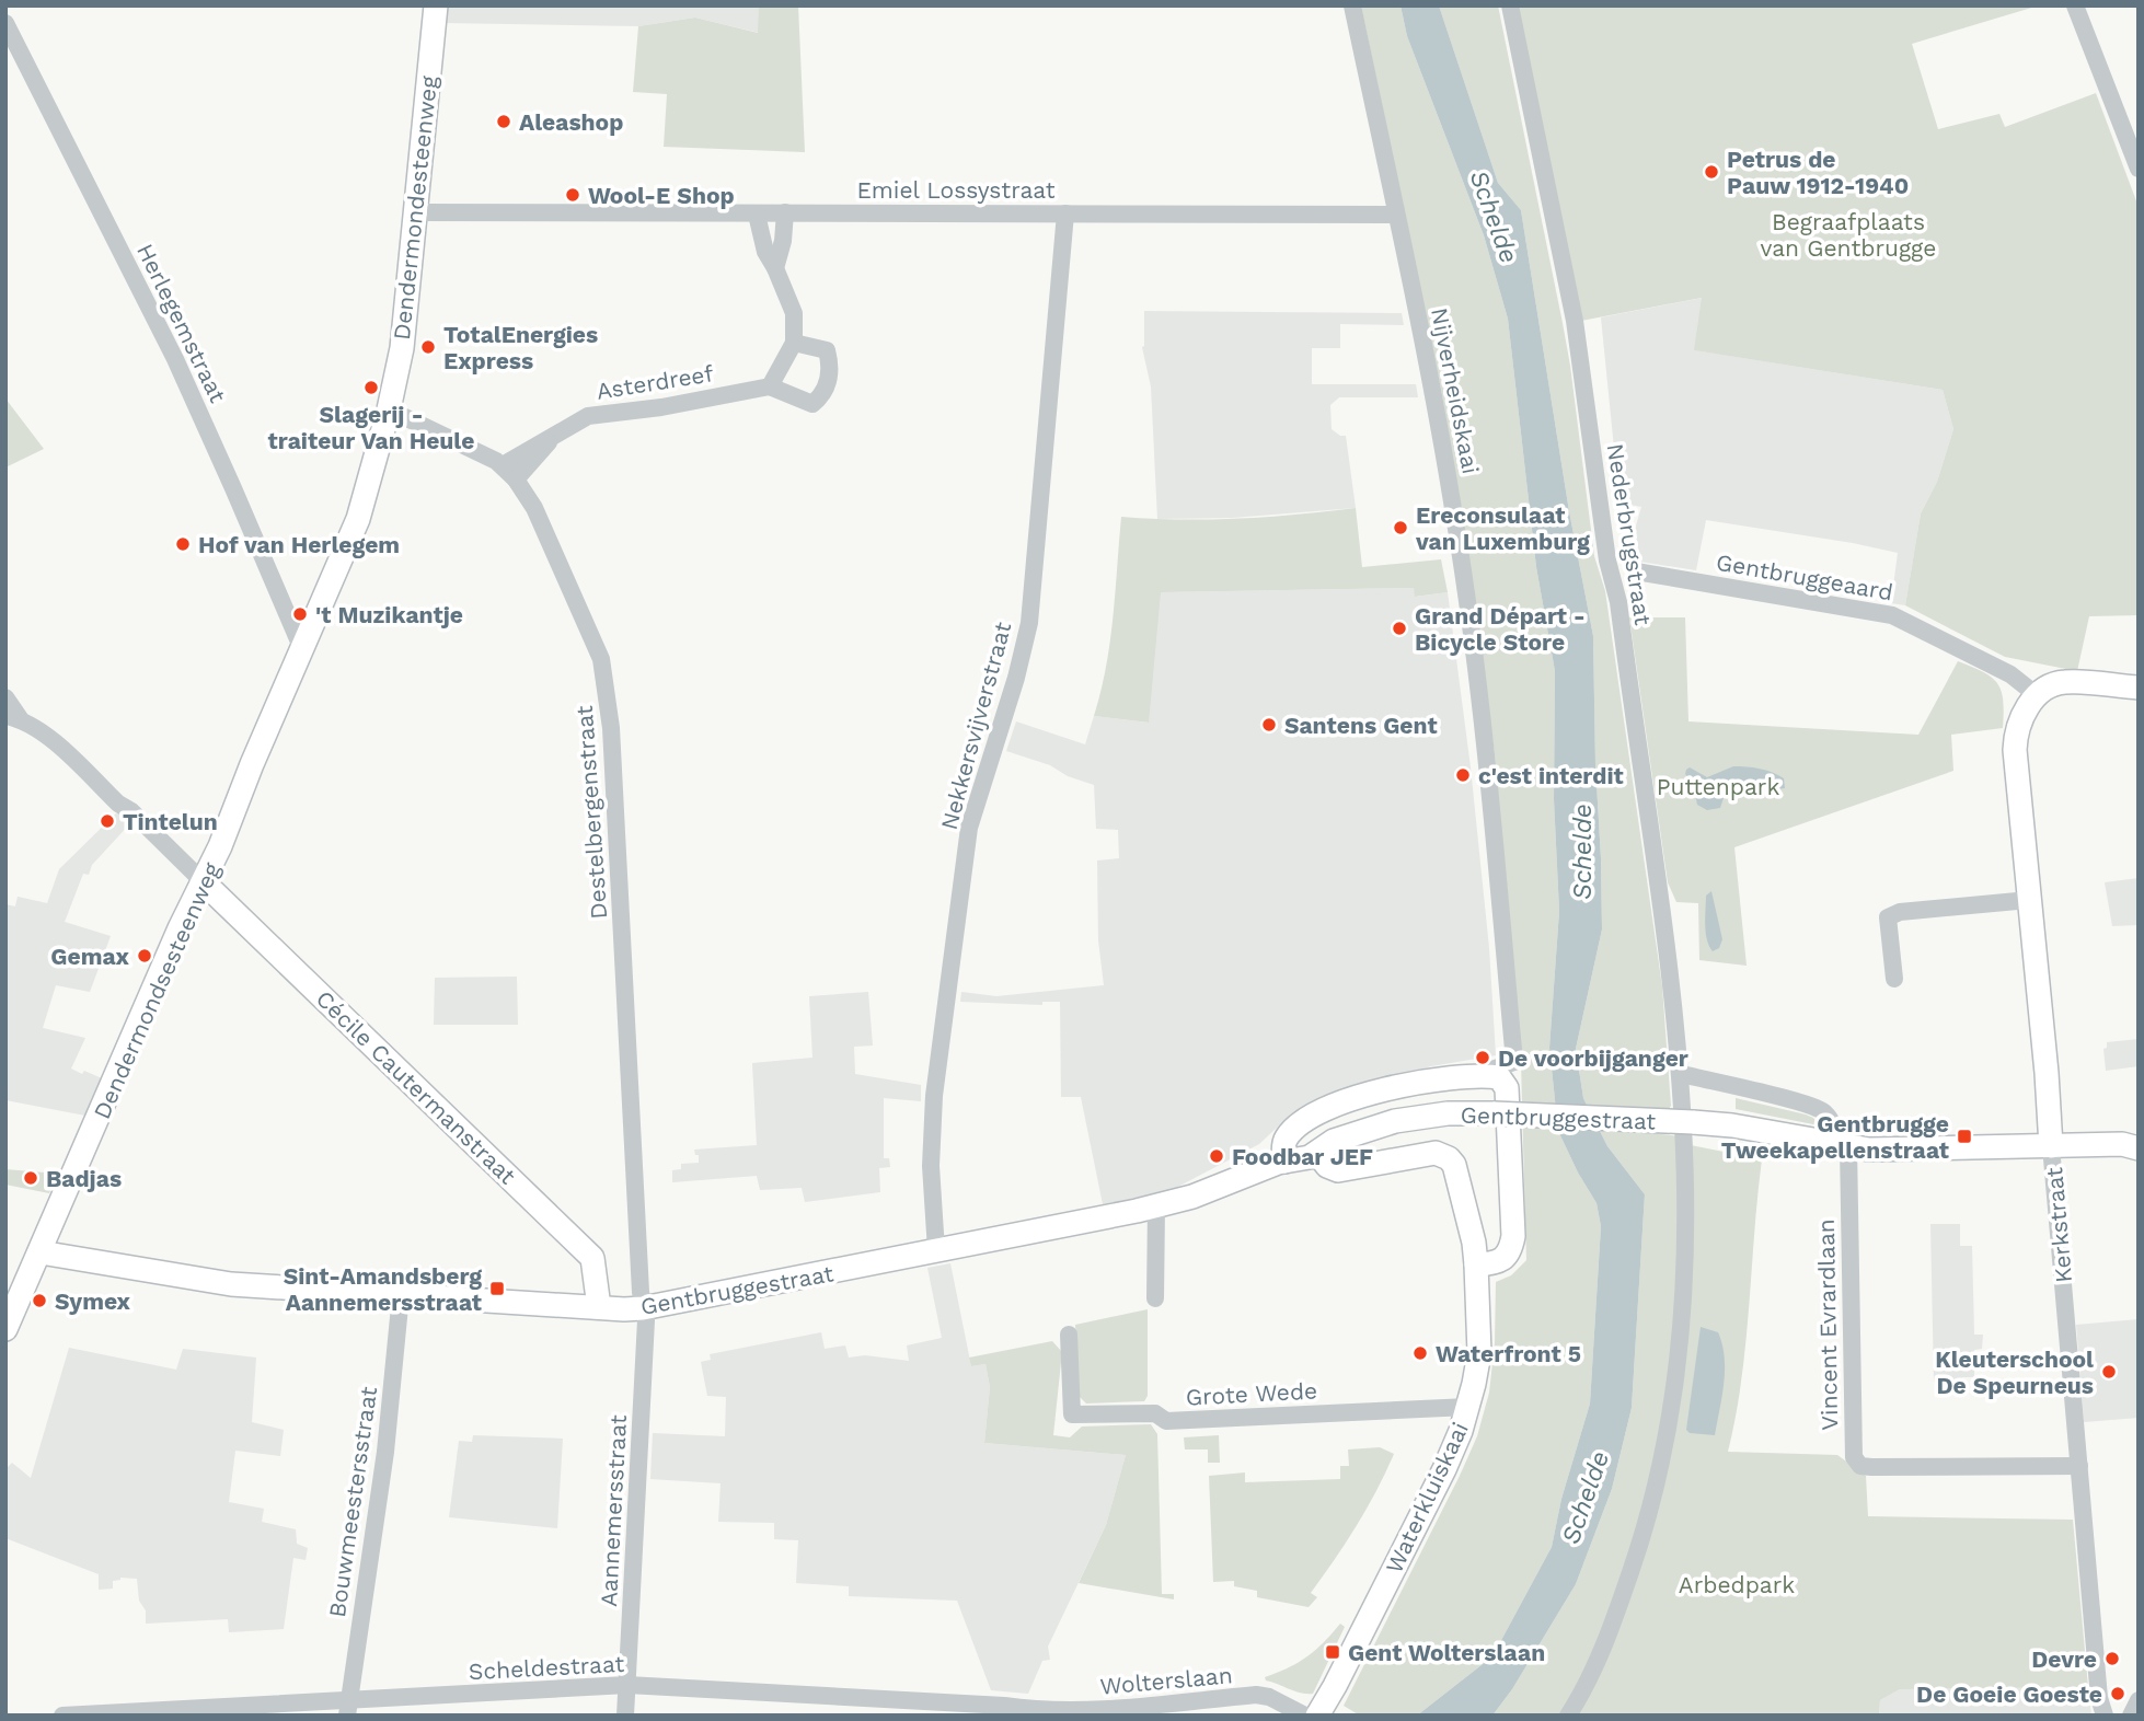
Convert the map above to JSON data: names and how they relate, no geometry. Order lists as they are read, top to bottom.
{
  "streets": {
    "street": [
      "Emiel Lossystraat",
      "Dendermondesteenweg",
      "Herlegemstraat",
      "Asterdreef",
      "Nijverheidskaai",
      "Nederbrugstraat",
      "Gentbruggeaard",
      "Nekkersvijverstraat",
      "Destelbergenstraat",
      "Dendermondsesteenweg",
      "Cécile Cautermanstraat",
      "Gentbruggestraat",
      "Kerkstraat",
      "Vincent Evrardlaan",
      "Grote Wede",
      "Waterkluiskaai",
      "Bouwmeestersstraat",
      "Aannemersstraat",
      "Scheldestraat",
      "Wolterslaan"
    ]
  },
  "crossings": [
    ["Emiel Lossystraat", "Dendermondesteenweg"],
    ["Emiel Lossystraat", "Nijverheidskaai"],
    ["Emiel Lossystraat", "Nekkersvijverstraat"],
    ["Dendermondesteenweg", "Herlegemstraat"],
    ["Dendermondesteenweg", "Destelbergenstraat"],
    ["Dendermondesteenweg", "Dendermondsesteenweg"],
    ["Herlegemstraat", "Dendermondsesteenweg"],
    ["Asterdreef", "Destelbergenstraat"],
    ["Nijverheidskaai", "Gentbruggestraat"],
    ["Nederbrugstraat", "Gentbruggestraat"],
    ["Gentbruggeaard", "Kerkstraat"],
    ["Nekkersvijverstraat", "Gentbruggestraat"],
    ["Destelbergenstraat", "Gentbruggestraat"],
    ["Destelbergenstraat", "Aannemersstraat"],
    ["Dendermondsesteenweg", "Cécile Cautermanstraat"],
    ["Dendermondsesteenweg", "Gentbruggestraat"],
    ["Cécile Cautermanstraat", "Gentbruggestraat"],
    ["Gentbruggestraat", "Kerkstraat"],
    ["Gentbruggestraat", "Vincent Evrardlaan"],
    ["Gentbruggestraat", "Waterkluiskaai"],
    ["Gentbruggestraat", "Bouwmeestersstraat"],
    ["Gentbruggestraat", "Aannemersstraat"],
    ["Kerkstraat", "Vincent Evrardlaan"],
    ["Grote Wede", "Waterkluiskaai"],
    ["Bouwmeestersstraat", "Scheldestraat"],
    ["Aannemersstraat", "Scheldestraat"],
    ["Scheldestraat", "Wolterslaan"]
  ],
  "water": ["Schelde"],
  "parks": ["Begraafplaats van Gentbrugge", "Puttenpark", "Arbedpark"],
  "places": {
    "other": [
      "Aleashop",
      "Petrus de Pauw 1912-1940",
      "Wool-E Shop",
      "TotalEnergies Express",
      "Slagerij - traiteur Van Heule",
      "Ereconsulaat van Luxemburg",
      "Hof van Herlegem",
      "'t Muzikantje",
      "Grand Départ - Bicycle Store",
      "Santens Gent",
      "c'est interdit",
      "Tintelun",
      "Gemax",
      "De voorbijganger",
      "Foodbar JEF",
      "Badjas",
      "Symex",
      "Waterfront 5",
      "Kleuterschool De Speurneus",
      "Devre",
      "De Goeie Goeste"
    ],
    "transit": ["Gentbrugge Tweekapellenstraat", "Sint-Amandsberg Aannemersstraat", "Gent Wolterslaan"]
  }
}
